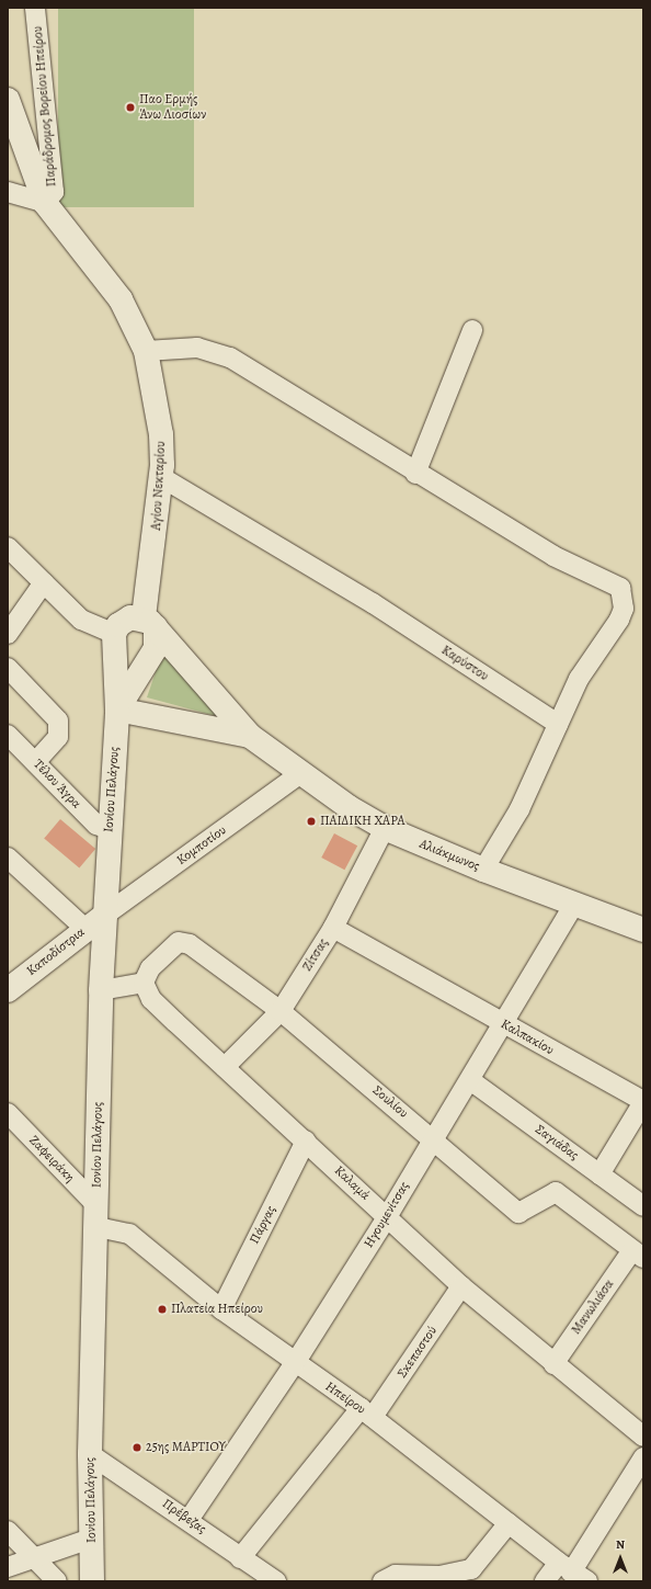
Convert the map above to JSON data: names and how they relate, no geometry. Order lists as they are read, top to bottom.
{
  "streets": {
    "street": [
      "Παράδρομος Βορείου Ηπείρου",
      "Αγίου Νεκταρίου",
      "Καρύστου",
      "Τέλου Άγρα",
      "Ιονίου Πελάγους",
      "Κομποτίου",
      "Αλιάκμωνος",
      "Καποδίστρια",
      "Ζίτσας",
      "Καλπακίου",
      "Σουλίου",
      "Σαγιάδας",
      "Ζαφειράκη",
      "Καλαμά",
      "Ηγουμενίτσας",
      "Πάργας",
      "Μανωλιάσα",
      "Σκεπαστού",
      "Ηπείρου",
      "Πρέβεζας"
    ]
  },
  "crossings": [
    ["Παράδρομος Βορείου Ηπείρου", "Αγίου Νεκταρίου"],
    ["Αγίου Νεκταρίου", "Καρύστου"],
    ["Αγίου Νεκταρίου", "Ιονίου Πελάγους"],
    ["Αγίου Νεκταρίου", "Αλιάκμωνος"],
    ["Τέλου Άγρα", "Ιονίου Πελάγους"],
    ["Ιονίου Πελάγους", "Κομποτίου"],
    ["Ιονίου Πελάγους", "Αλιάκμωνος"],
    ["Ιονίου Πελάγους", "Καποδίστρια"],
    ["Ιονίου Πελάγους", "Ζαφειράκη"],
    ["Ιονίου Πελάγους", "Ηπείρου"],
    ["Ιονίου Πελάγους", "Πρέβεζας"],
    ["Κομποτίου", "Αλιάκμωνος"],
    ["Κομποτίου", "Καποδίστρια"],
    ["Αλιάκμωνος", "Ζίτσας"],
    ["Αλιάκμωνος", "Ηγουμενίτσας"],
    ["Ζίτσας", "Καλπακίου"],
    ["Ζίτσας", "Σουλίου"],
    ["Ζίτσας", "Καλαμά"],
    ["Καλπακίου", "Ηγουμενίτσας"],
    ["Σουλίου", "Καλαμά"],
    ["Σουλίου", "Ηγουμενίτσας"],
    ["Σουλίου", "Μανωλιάσα"],
    ["Σαγιάδας", "Ηγουμενίτσας"],
    ["Ζαφειράκη", "Ηπείρου"],
    ["Καλαμά", "Ηγουμενίτσας"],
    ["Καλαμά", "Πάργας"],
    ["Καλαμά", "Μανωλιάσα"],
    ["Καλαμά", "Σκεπαστού"],
    ["Ηγουμενίτσας", "Ηπείρου"],
    ["Ηγουμενίτσας", "Πρέβεζας"],
    ["Πάργας", "Ηπείρου"],
    ["Σκεπαστού", "Ηπείρου"],
    ["Σκεπαστού", "Πρέβεζας"]
  ],
  "places": [
    "Παο Ερμής Άνω Λιοσίων",
    "ΠΑΙΔΙΚΗ ΧΑΡΑ",
    "Πλατεία Ηπείρου",
    "25ης ΜΑΡΤΙΟΥ"
  ],
  "north": "top"
}
